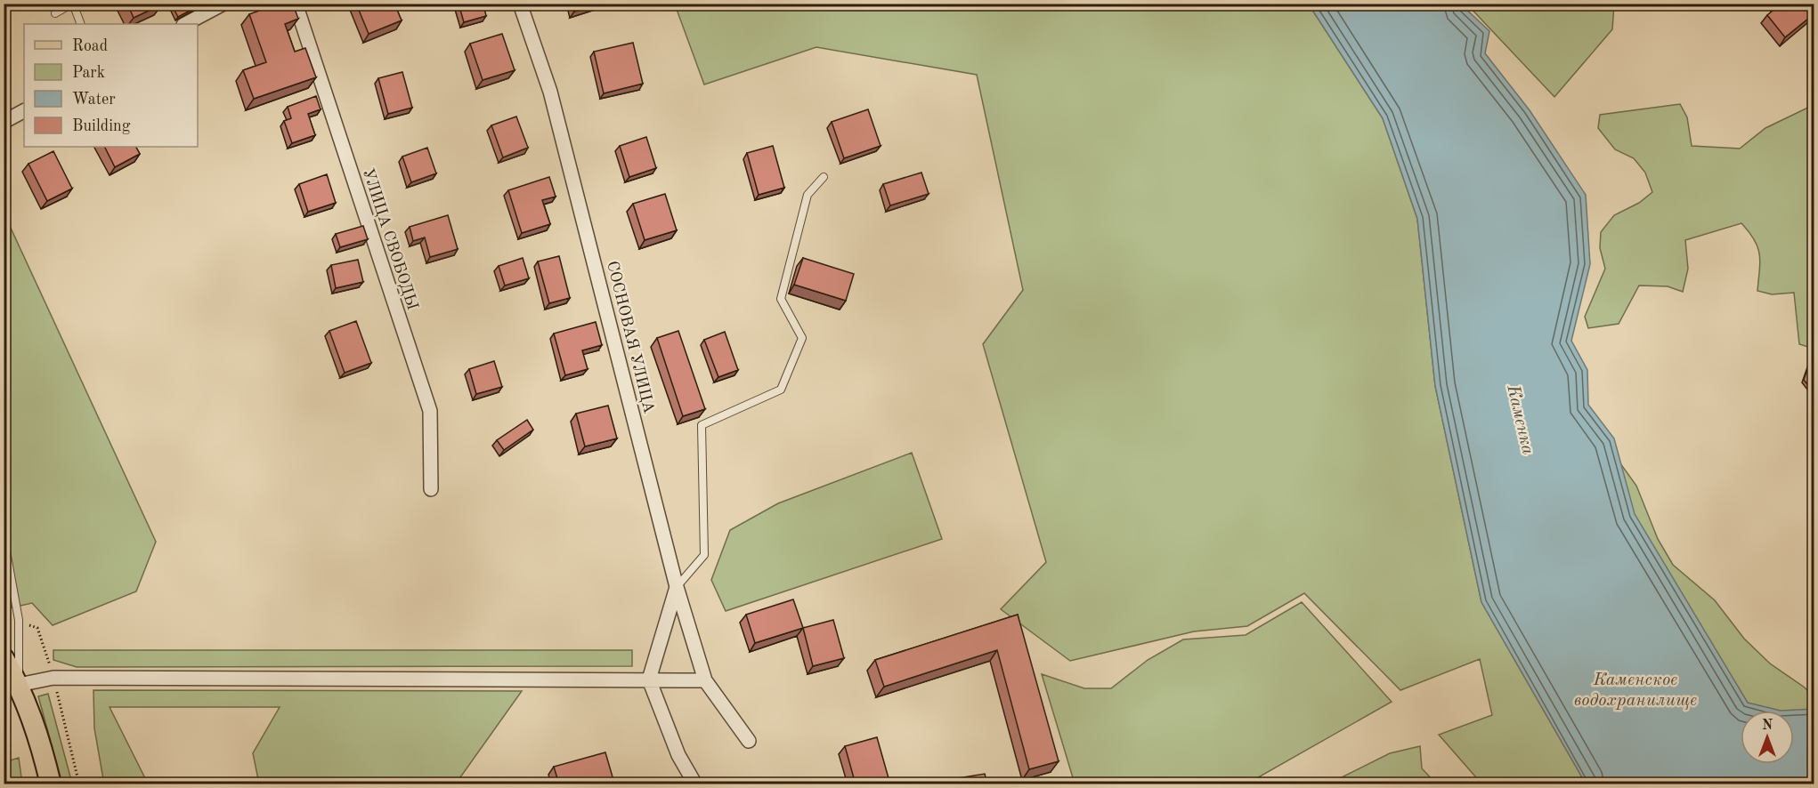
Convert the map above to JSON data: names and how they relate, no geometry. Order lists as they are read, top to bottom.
{
  "streets": {
    "street": ["УЛИЦА СВОБОДЫ", "СОСНОВАЯ УЛИЦА"]
  },
  "water": ["Каменка", "Каменское водохранилище"],
  "legend": [
    "Road",
    "Park",
    "Water",
    "Building"
  ],
  "north": "top"
}
